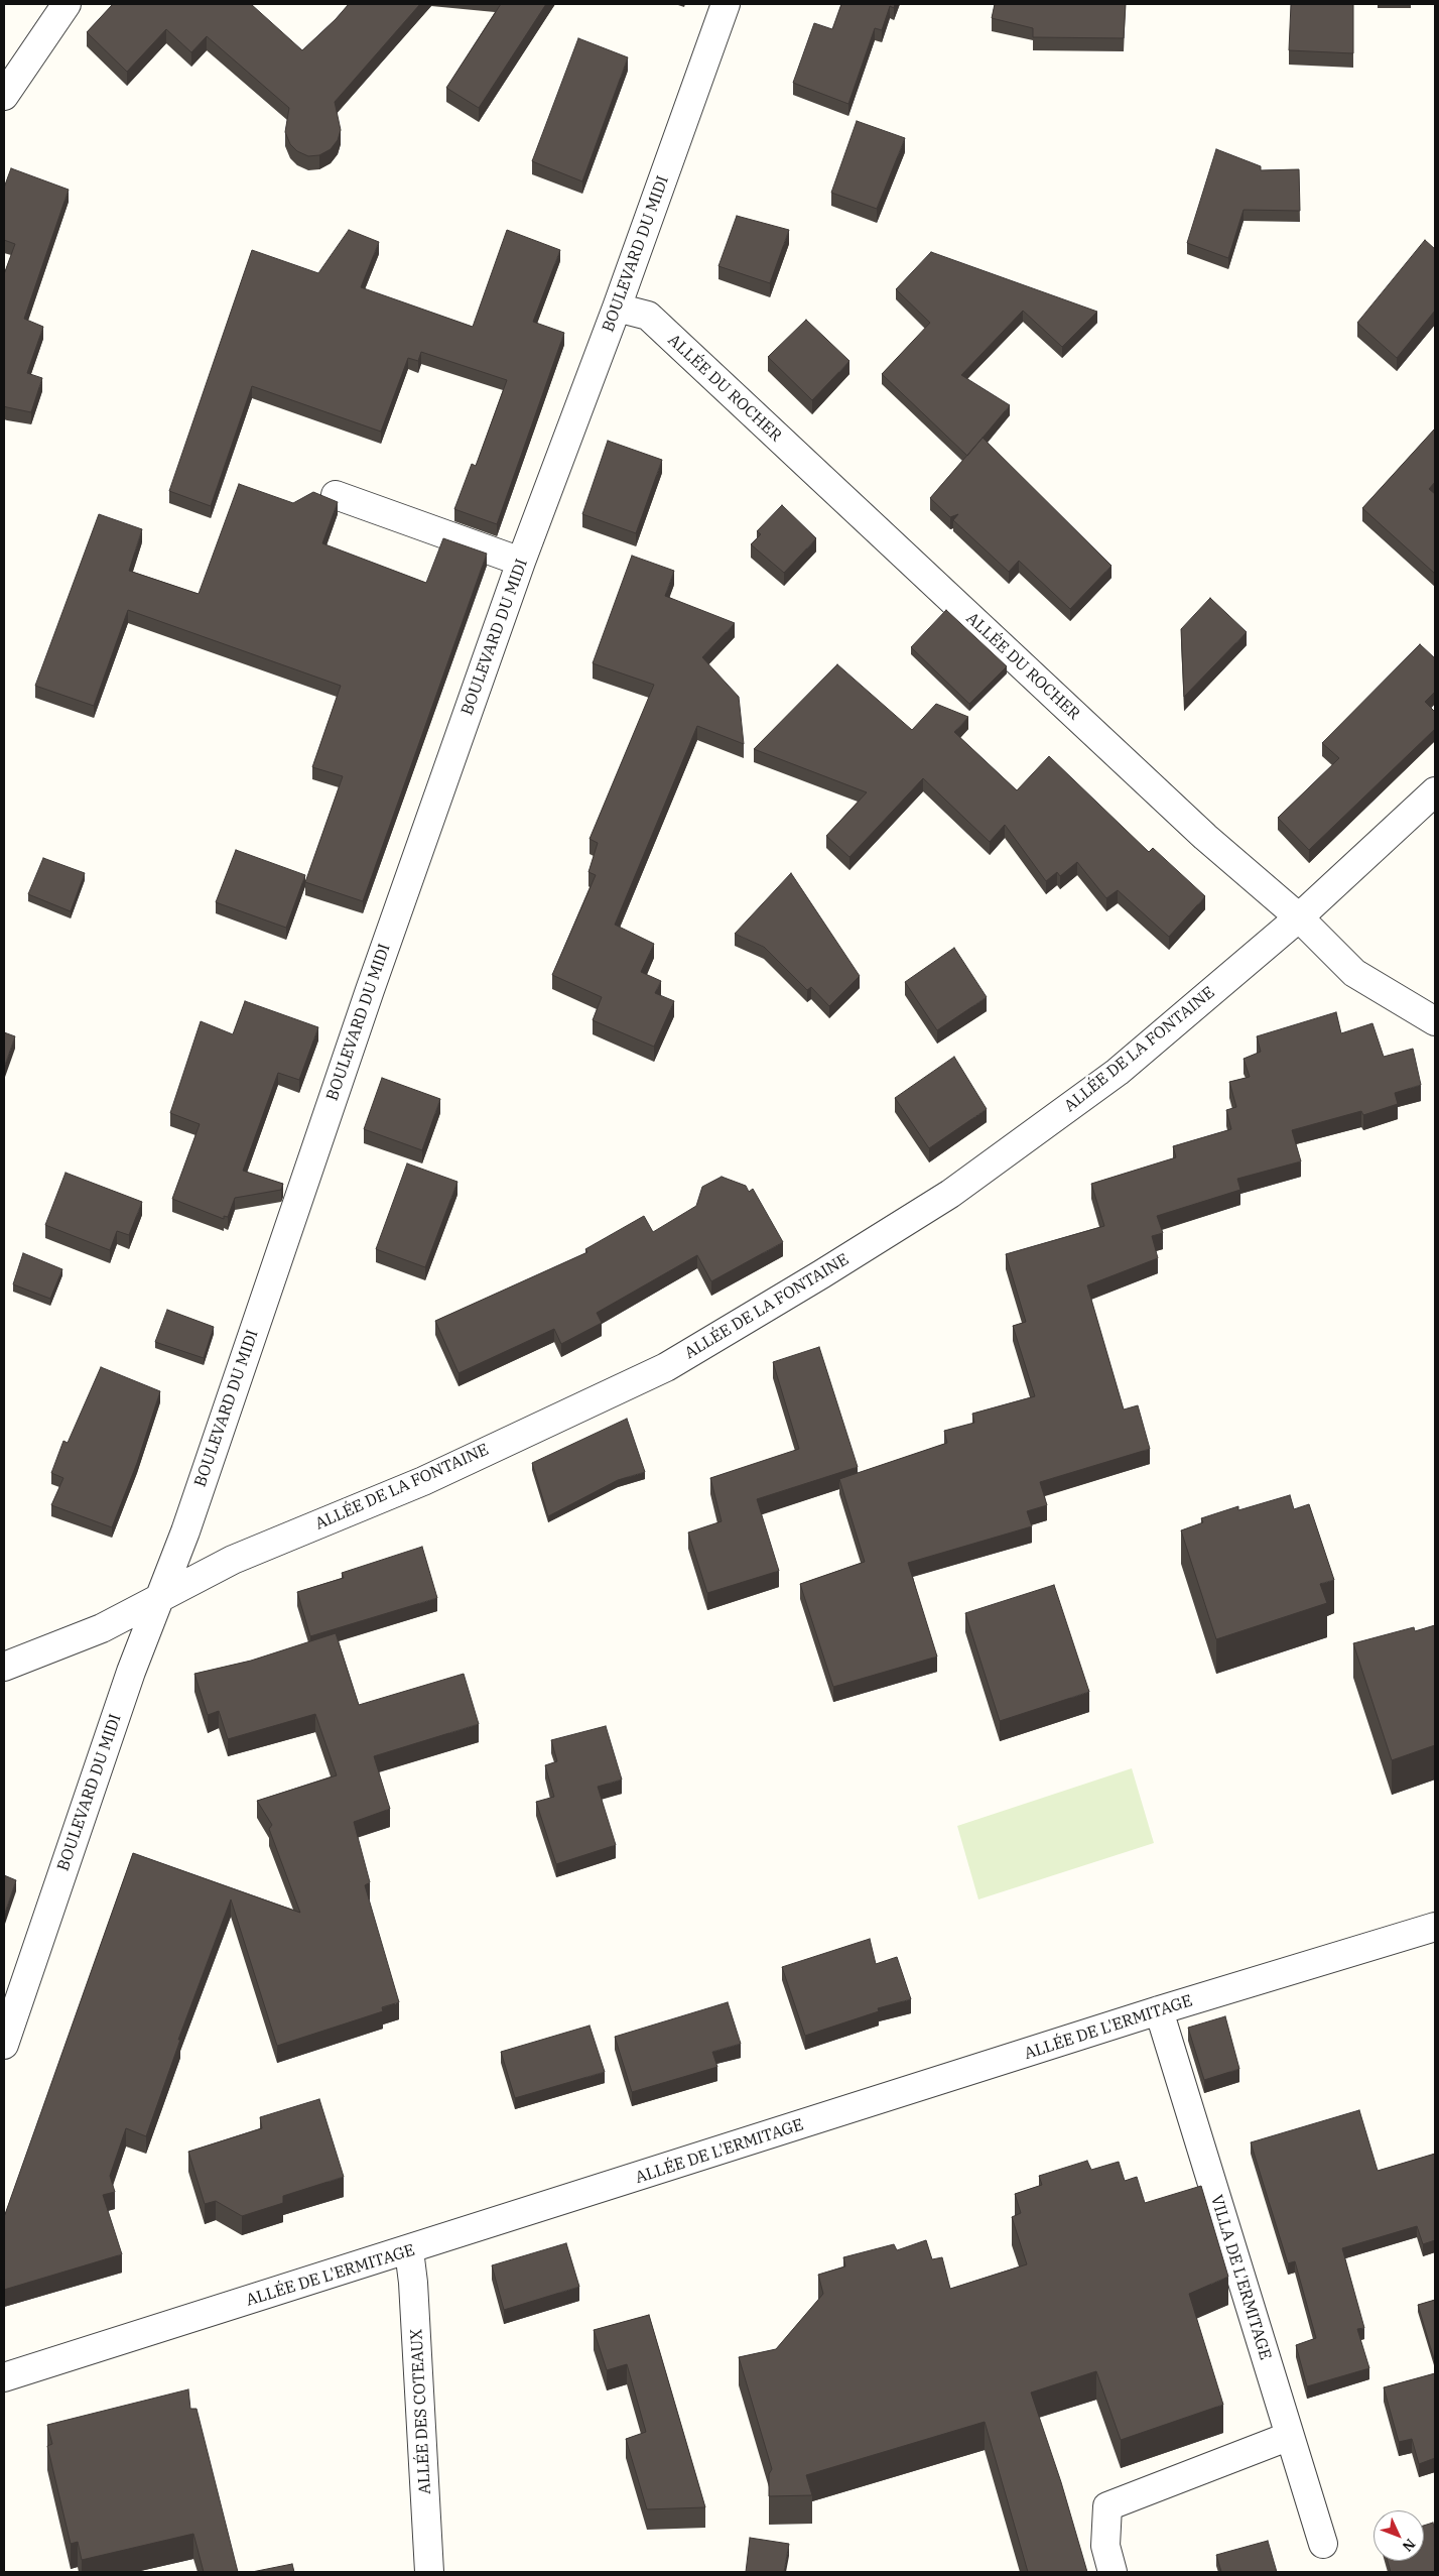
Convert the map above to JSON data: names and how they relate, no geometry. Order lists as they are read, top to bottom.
{
  "streets": {
    "street": [
      "BOULEVARD DU MIDI",
      "ALLÉE DU ROCHER",
      "ALLÉE DE LA FONTAINE",
      "ALLÉE DE L'ERMITAGE",
      "VILLA DE L'ERMITAGE",
      "ALLÉE DES COTEAUX"
    ]
  },
  "crossings": [
    ["BOULEVARD DU MIDI", "ALLÉE DU ROCHER"],
    ["BOULEVARD DU MIDI", "ALLÉE DE LA FONTAINE"],
    ["ALLÉE DU ROCHER", "ALLÉE DE LA FONTAINE"],
    ["ALLÉE DE L'ERMITAGE", "VILLA DE L'ERMITAGE"],
    ["ALLÉE DE L'ERMITAGE", "ALLÉE DES COTEAUX"]
  ],
  "north": "bottom right"
}
